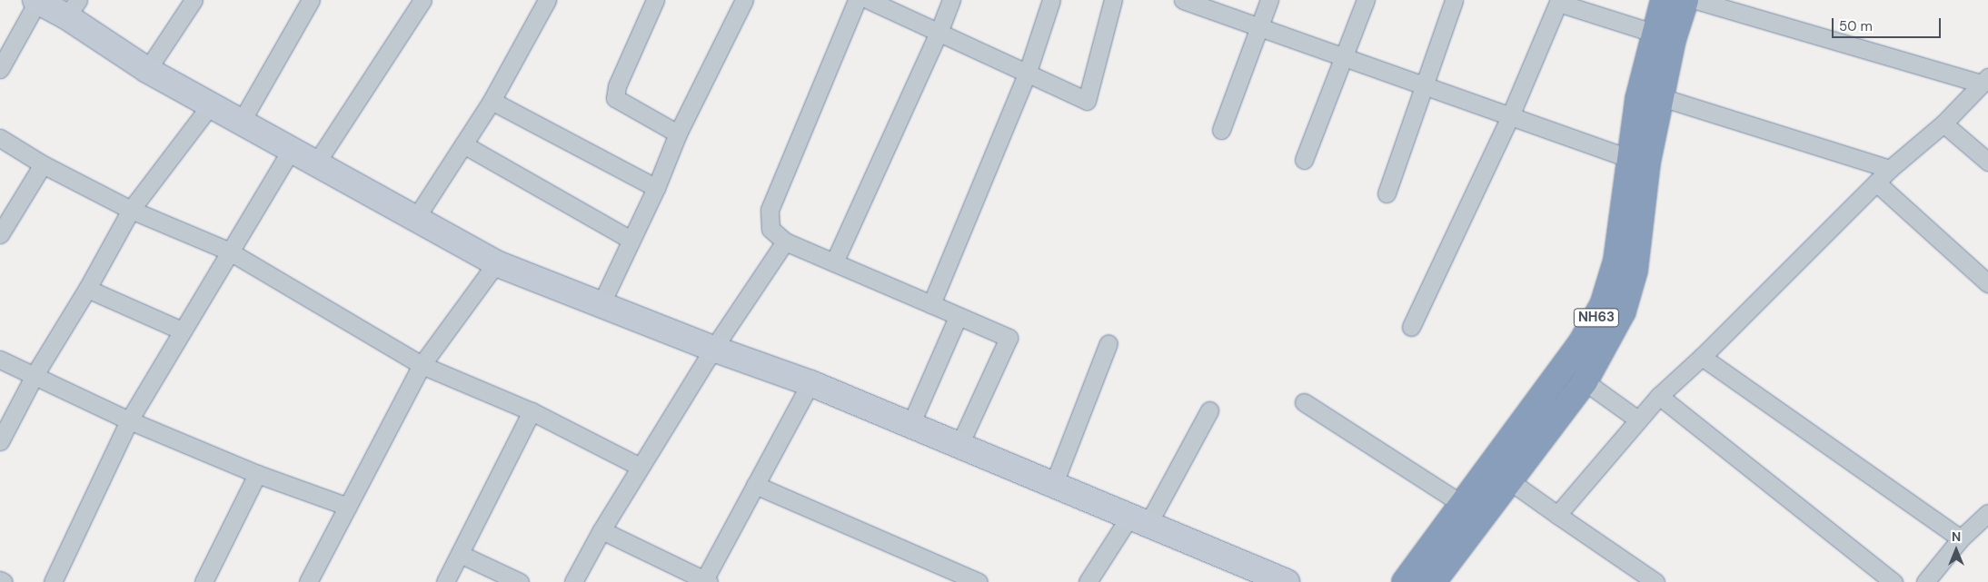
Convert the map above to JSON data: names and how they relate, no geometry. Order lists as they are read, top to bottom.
{
  "streets": {
    "highway": ["NH63"]
  },
  "scale_bar": "50 m",
  "north": "top"
}
